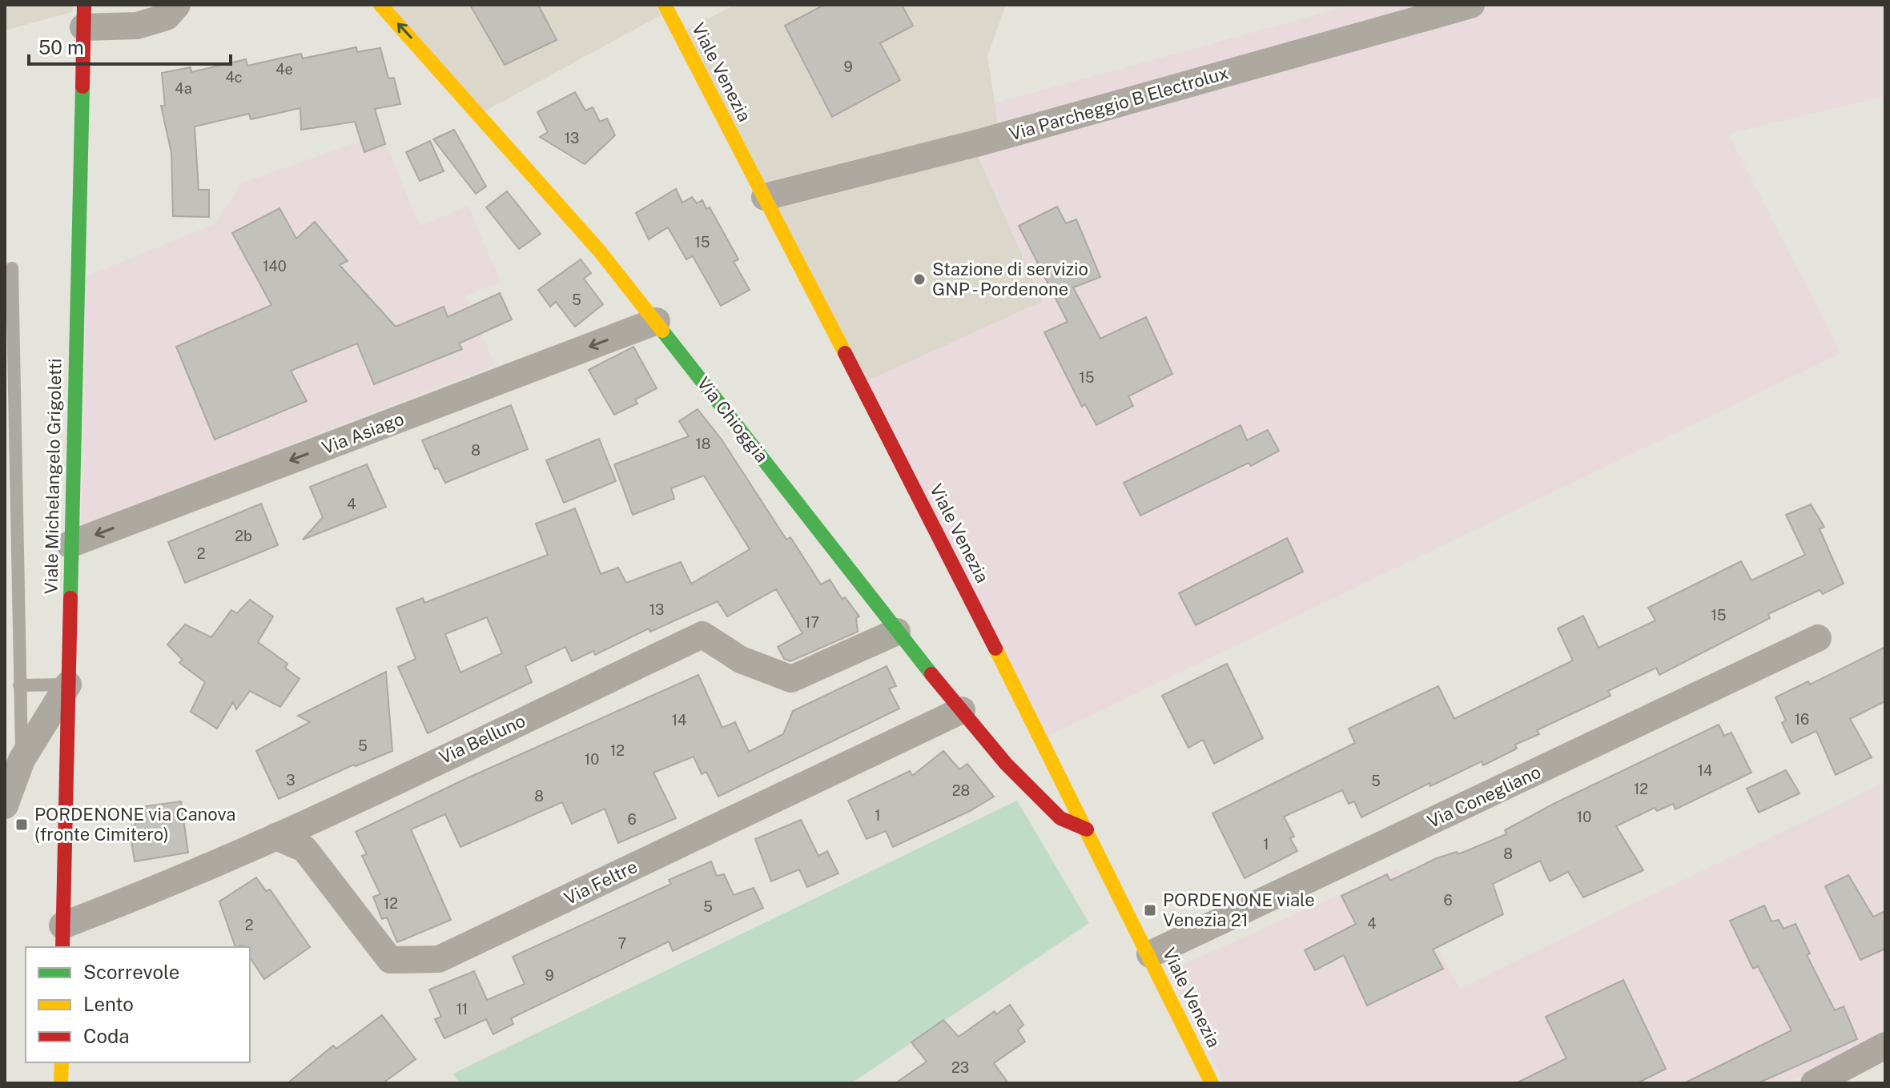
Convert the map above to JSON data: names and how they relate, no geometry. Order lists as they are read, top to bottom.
{
  "streets": {
    "main road": ["Viale Venezia", "Via Chioggia", "Viale Michelangelo Grigoletti"],
    "street": [
      "Via Parcheggio B Electrolux",
      "Via Asiago",
      "Via Belluno",
      "Via Conegliano",
      "Via Feltre"
    ]
  },
  "crossings": [
    ["Viale Venezia", "Via Parcheggio B Electrolux"],
    ["Viale Venezia", "Via Chioggia"],
    ["Viale Venezia", "Via Conegliano"],
    ["Via Chioggia", "Via Asiago"],
    ["Via Chioggia", "Via Belluno"],
    ["Via Chioggia", "Via Feltre"],
    ["Via Asiago", "Viale Michelangelo Grigoletti"],
    ["Viale Michelangelo Grigoletti", "Via Belluno"],
    ["Via Belluno", "Via Feltre"]
  ],
  "one_way": ["Via Chioggia", "Via Asiago"],
  "places": {
    "other": ["Stazione di servizio GNP - Pordenone"],
    "transit": ["PORDENONE via Canova (fronte Cimitero)", "PORDENONE viale Venezia 21"]
  },
  "house_numbers": [
    "9",
    "4e",
    "4c",
    "4a",
    "13",
    "15",
    "140",
    "5",
    "15",
    "18",
    "8",
    "4",
    "2b",
    "2",
    "13",
    "15",
    "17",
    "16",
    "14",
    "5",
    "12",
    "10",
    "14",
    "3",
    "5",
    "12",
    "28",
    "8",
    "1",
    "10",
    "6",
    "1",
    "8",
    "6",
    "12",
    "5",
    "4",
    "2",
    "7",
    "9",
    "11",
    "23"
  ],
  "legend": ["Scorrevole", "Lento", "Coda"],
  "scale_bar": "50 m"
}
